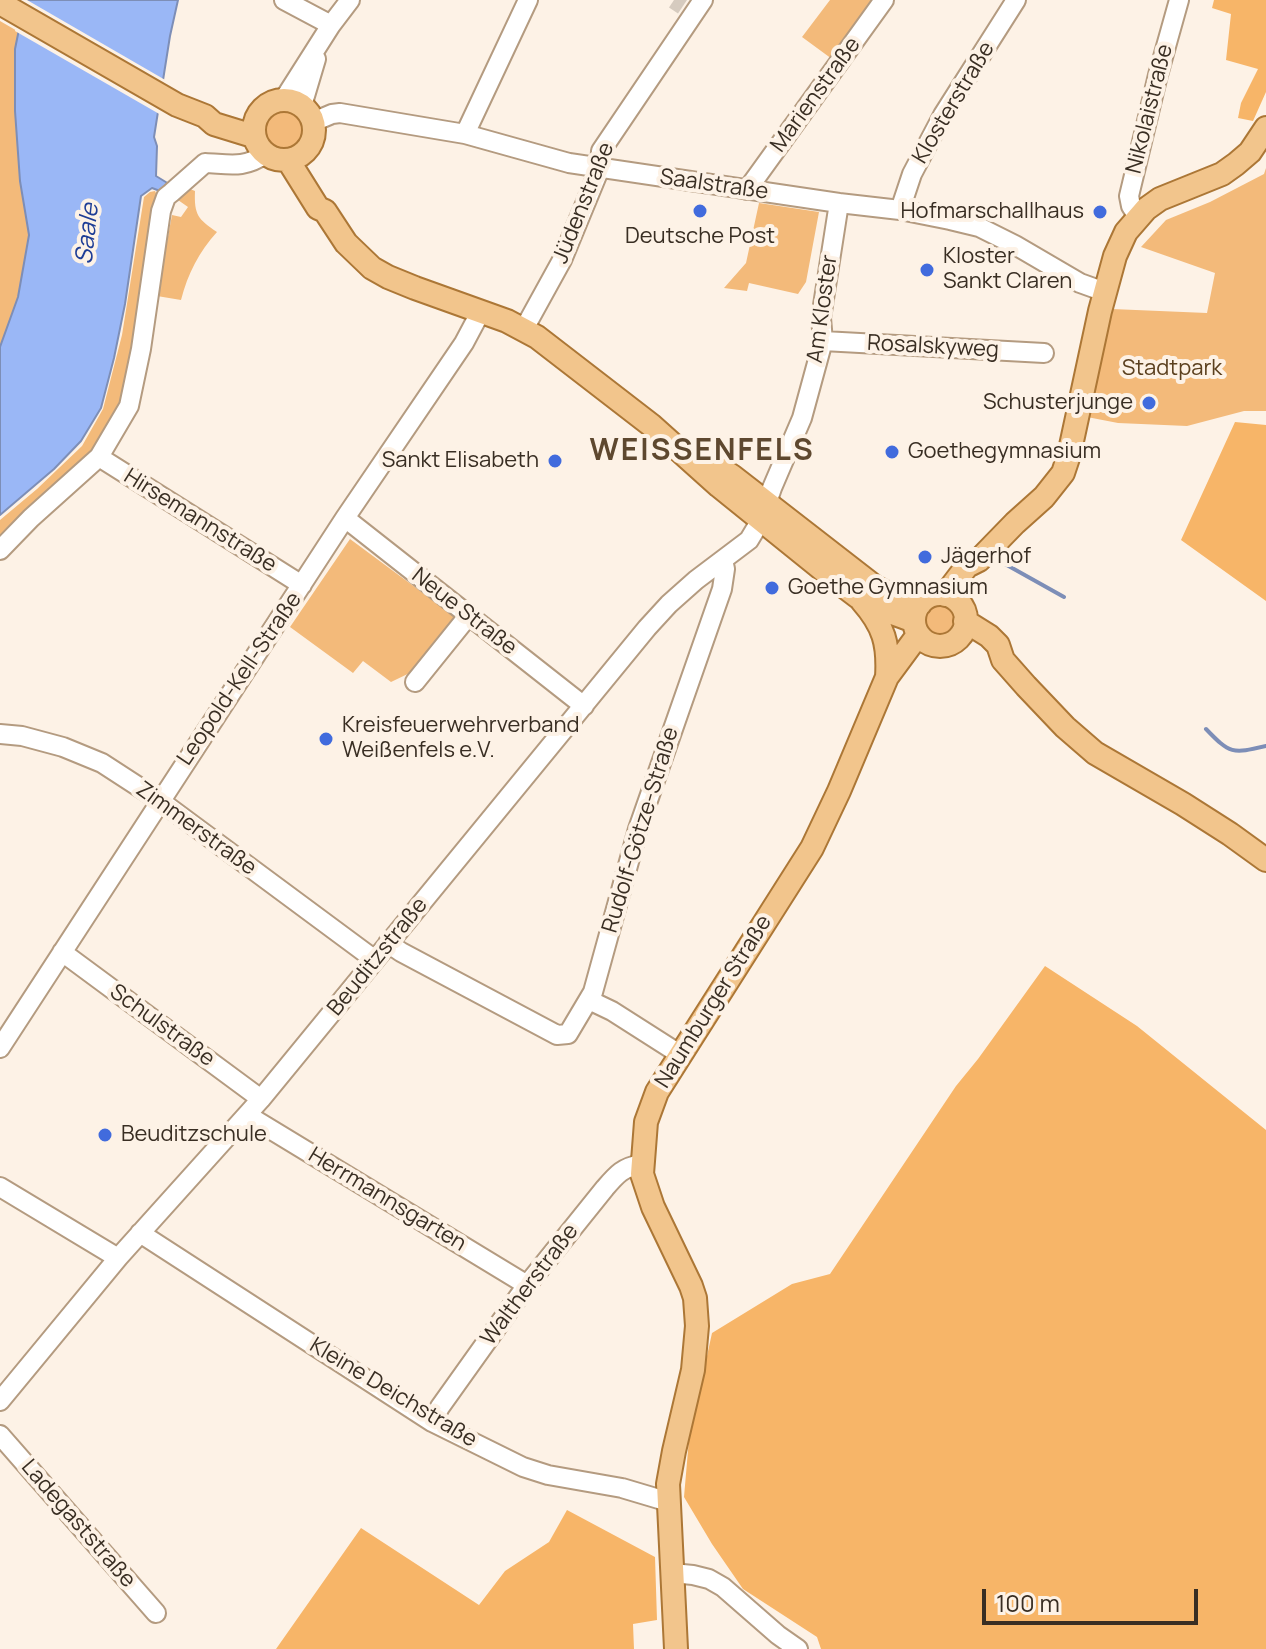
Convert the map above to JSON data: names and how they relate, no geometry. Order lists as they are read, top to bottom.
{
  "streets": {
    "main road": ["Naumburger Straße"],
    "street": [
      "Marienstraße",
      "Klosterstraße",
      "Nikolaistraße",
      "Saalstraße",
      "Jüdenstraße",
      "Am Kloster",
      "Rosalskyweg",
      "Hirsemannstraße",
      "Neue Straße",
      "Leopold-Kell-Straße",
      "Zimmerstraße",
      "Rudolf-Götze-Straße",
      "Beuditzstraße",
      "Schulstraße",
      "Herrmannsgarten",
      "Waltherstraße",
      "Kleine Deichstraße",
      "Ladegaststraße"
    ]
  },
  "crossings": [
    ["Marienstraße", "Saalstraße"],
    ["Klosterstraße", "Saalstraße"],
    ["Saalstraße", "Jüdenstraße"],
    ["Saalstraße", "Am Kloster"],
    ["Am Kloster", "Rosalskyweg"],
    ["Am Kloster", "Beuditzstraße"],
    ["Hirsemannstraße", "Leopold-Kell-Straße"],
    ["Neue Straße", "Leopold-Kell-Straße"],
    ["Neue Straße", "Beuditzstraße"],
    ["Leopold-Kell-Straße", "Zimmerstraße"],
    ["Leopold-Kell-Straße", "Schulstraße"],
    ["Zimmerstraße", "Beuditzstraße"],
    ["Rudolf-Götze-Straße", "Beuditzstraße"],
    ["Beuditzstraße", "Schulstraße"],
    ["Beuditzstraße", "Herrmannsgarten"],
    ["Beuditzstraße", "Kleine Deichstraße"],
    ["Naumburger Straße", "Waltherstraße"],
    ["Naumburger Straße", "Kleine Deichstraße"],
    ["Herrmannsgarten", "Waltherstraße"],
    ["Waltherstraße", "Kleine Deichstraße"]
  ],
  "districts": ["WEISSENFELS"],
  "water": ["Saale"],
  "parks": ["Stadtpark"],
  "places": [
    "Deutsche Post",
    "Hofmarschallhaus",
    "Kloster Sankt Claren",
    "Schusterjunge",
    "Goethegymnasium",
    "Sankt Elisabeth",
    "Jägerhof",
    "Goethe Gymnasium",
    "Kreisfeuerwehrverband Weißenfels e.V.",
    "Beuditzschule"
  ],
  "scale_bar": "100 m"
}
